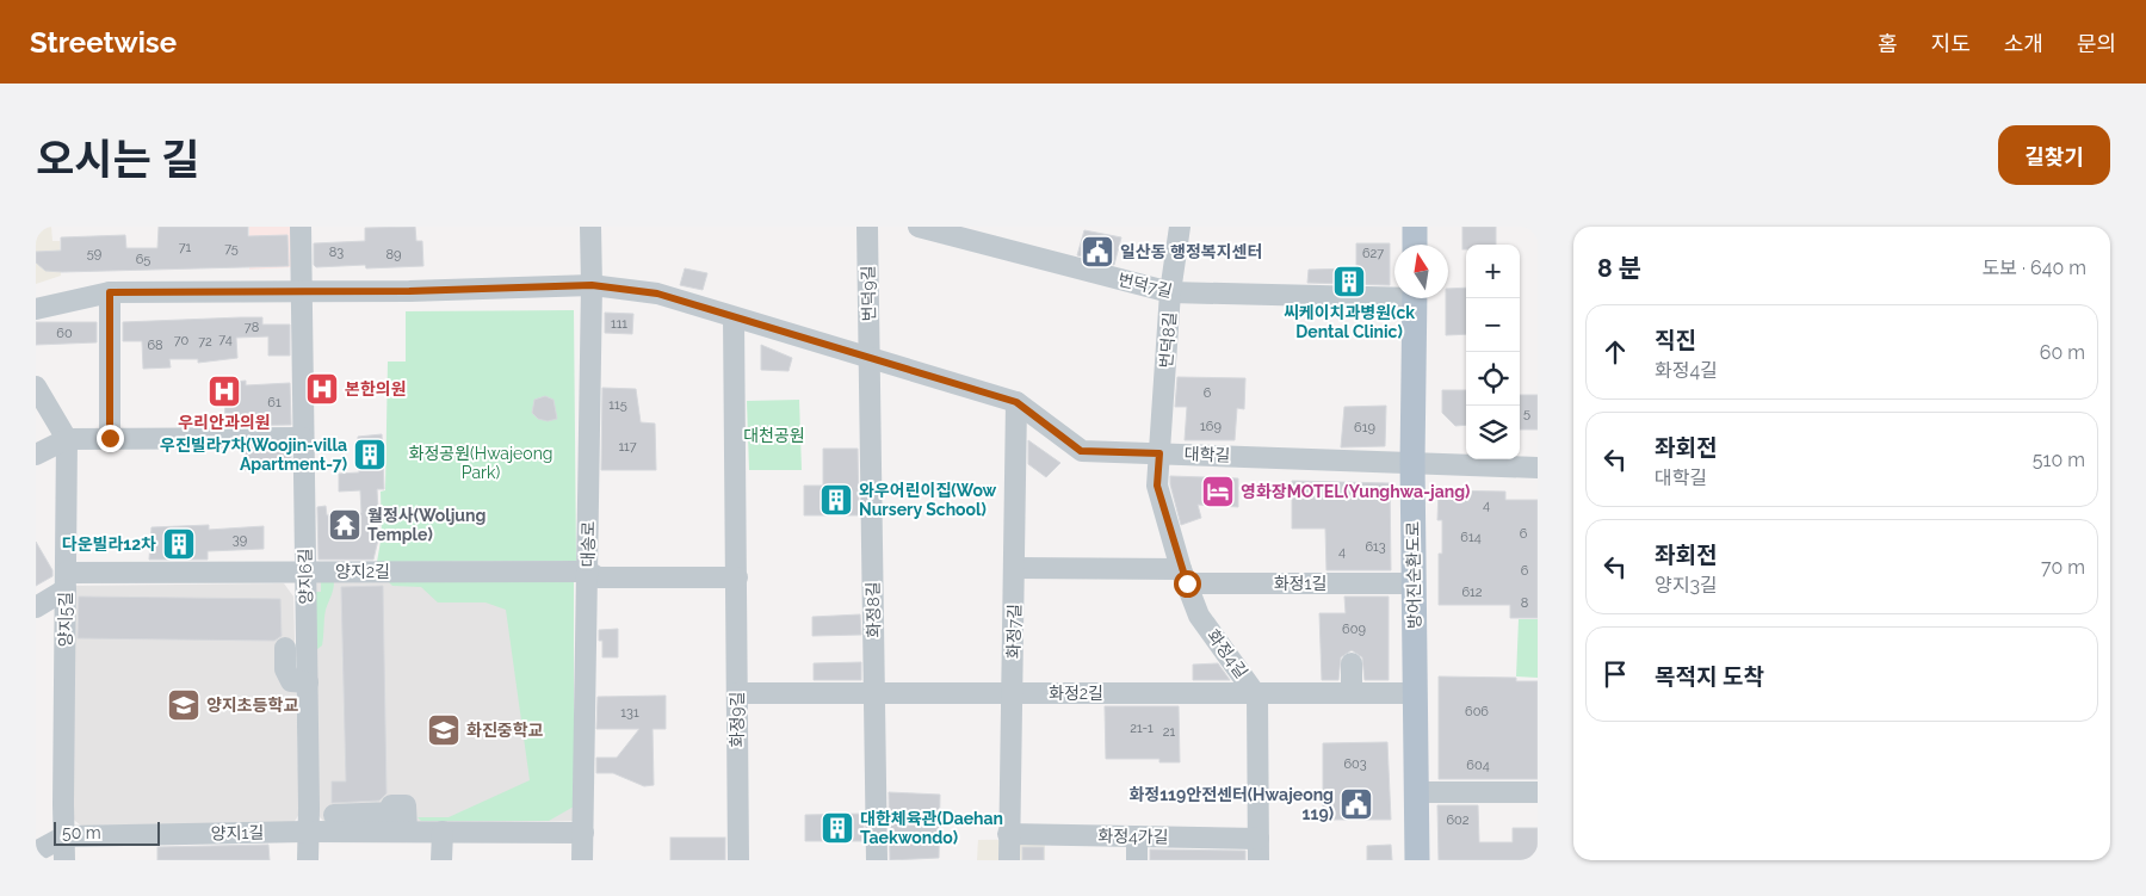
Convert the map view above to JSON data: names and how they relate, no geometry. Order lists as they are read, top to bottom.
{
  "streets": {
    "main road": ["방어진순환도로"],
    "street": [
      "번덕7길",
      "번덕9길",
      "번덕8길",
      "대학길",
      "대송로",
      "양지2길",
      "양지6길",
      "화정1길",
      "화정8길",
      "양지5길",
      "화정7길",
      "화정4길",
      "화정2길",
      "화정9길",
      "양지1길",
      "화정4가길"
    ]
  },
  "crossings": [
    ["번덕7길", "번덕8길"],
    ["번덕9길", "대학길"],
    ["번덕9길", "화정8길"],
    ["번덕8길", "대학길"],
    ["번덕8길", "화정4길"],
    ["대학길", "대송로"],
    ["대학길", "방어진순환도로"],
    ["대학길", "양지6길"],
    ["대학길", "화정8길"],
    ["대학길", "화정7길"],
    ["대학길", "화정4길"],
    ["대학길", "화정9길"],
    ["대송로", "양지2길"],
    ["대송로", "양지1길"],
    ["양지2길", "양지6길"],
    ["양지2길", "양지5길"],
    ["방어진순환도로", "화정1길"],
    ["방어진순환도로", "화정2길"],
    ["양지6길", "양지1길"],
    ["화정1길", "화정7길"],
    ["화정1길", "화정4길"],
    ["화정8길", "화정2길"],
    ["양지5길", "양지1길"],
    ["화정7길", "화정2길"],
    ["화정7길", "화정4가길"],
    ["화정4길", "화정2길"],
    ["화정4길", "화정4가길"],
    ["화정2길", "화정9길"]
  ],
  "parks": ["대천공원", "화정공원(Hwajeong Park)"],
  "places": {
    "public building": ["일산동 행정복지센터", "화정119안전센터(Hwajeong 119)"],
    "building": [
      "씨케이치과병원(ck Dental Clinic)",
      "우진빌라7차(Woojin-villa Apartment-7)",
      "와우어린이집(Wow Nursery School)",
      "다운빌라12차",
      "대한체육관(Daehan Taekwondo)"
    ],
    "hospital": ["본한의원", "우리안과의원"],
    "hotel": ["영화장MOTEL(Yunghwa-jang)"],
    "temple": ["월정사(Woljung Temple)"],
    "school or university": ["양지초등학교", "화진중학교"]
  },
  "house_numbers": [
    "71",
    "75",
    "83",
    "59",
    "627",
    "89",
    "65",
    "111",
    "78",
    "60",
    "74",
    "70",
    "72",
    "68",
    "6",
    "61",
    "115",
    "5",
    "169",
    "619",
    "117",
    "4",
    "6",
    "614",
    "39",
    "613",
    "4",
    "6",
    "612",
    "8",
    "609",
    "606",
    "131",
    "21-1",
    "21",
    "603",
    "604",
    "602"
  ],
  "scale_bar": "50 m",
  "north": "top",
  "page": {
    "header": "Streetwise",
    "nav": [
      "홈",
      "지도",
      "소개",
      "문의"
    ],
    "title": "오시는 길",
    "buttons": "길찾기",
    "heading": ["8 분", "도보 · 640 m"],
    "map_buttons": ["+", "−"],
    "list": [
      ["직진", "화정4길", "60 m"],
      ["좌회전", "대학길", "510 m"],
      ["좌회전", "양지3길", "70 m"],
      "목적지 도착"
    ],
    "scale": "50 m"
  }
}
